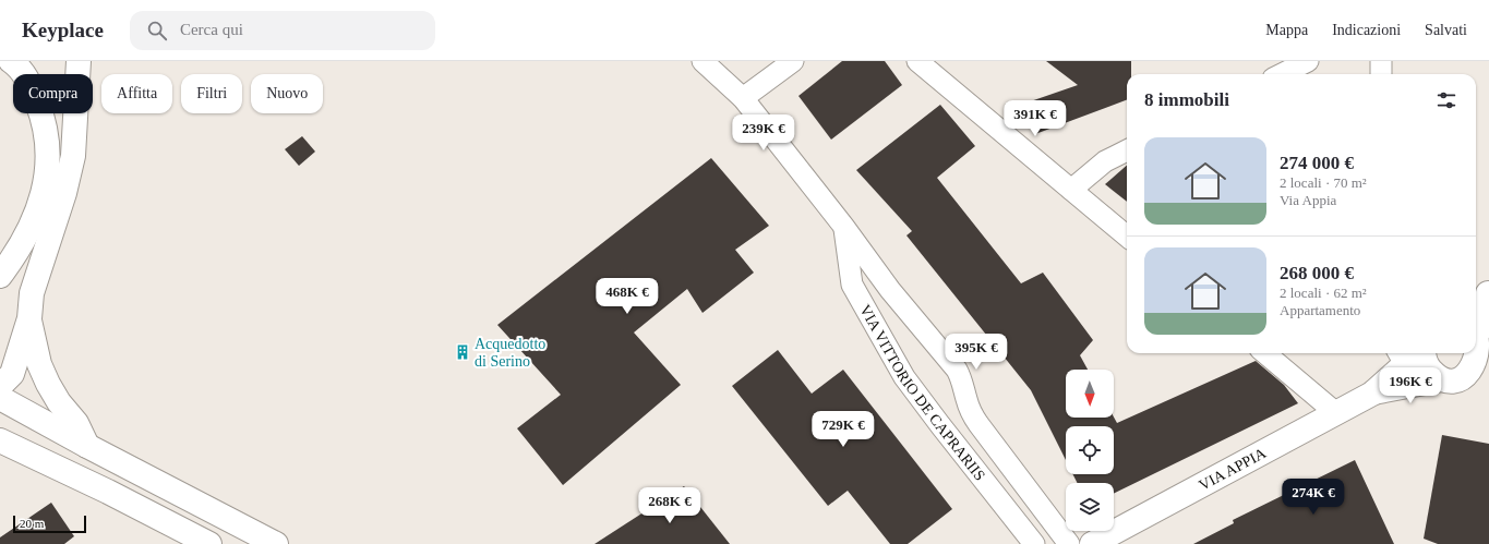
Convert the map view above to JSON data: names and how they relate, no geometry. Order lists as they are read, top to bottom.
{
  "streets": {
    "main road": ["VIA APPIA"],
    "street": ["VIA VITTORIO DE CAPRARIIS"]
  },
  "places": {
    "building": ["Acquedotto di Serino"]
  },
  "scale_bar": "20 m",
  "north": "bottom",
  "page": {
    "header": "Keyplace",
    "search": "Cerca qui",
    "nav": ["Mappa", "Indicazioni", "Salvati"],
    "chip": [
      "Compra",
      "Affitta",
      "Filtri",
      "Nuovo"
    ],
    "heading": "8 immobili",
    "price": [
      "391K €",
      "239K €",
      "468K €",
      "395K €",
      "196K €",
      "729K €",
      "274K €",
      "268K €"
    ],
    "list": [
      {
        "name": "274 000 €",
        "note": "2 locali · 70 m² · Via Appia"
      },
      {
        "name": "268 000 €",
        "note": "2 locali · 62 m² · Appartamento"
      }
    ],
    "scale": "20 m"
  }
}
